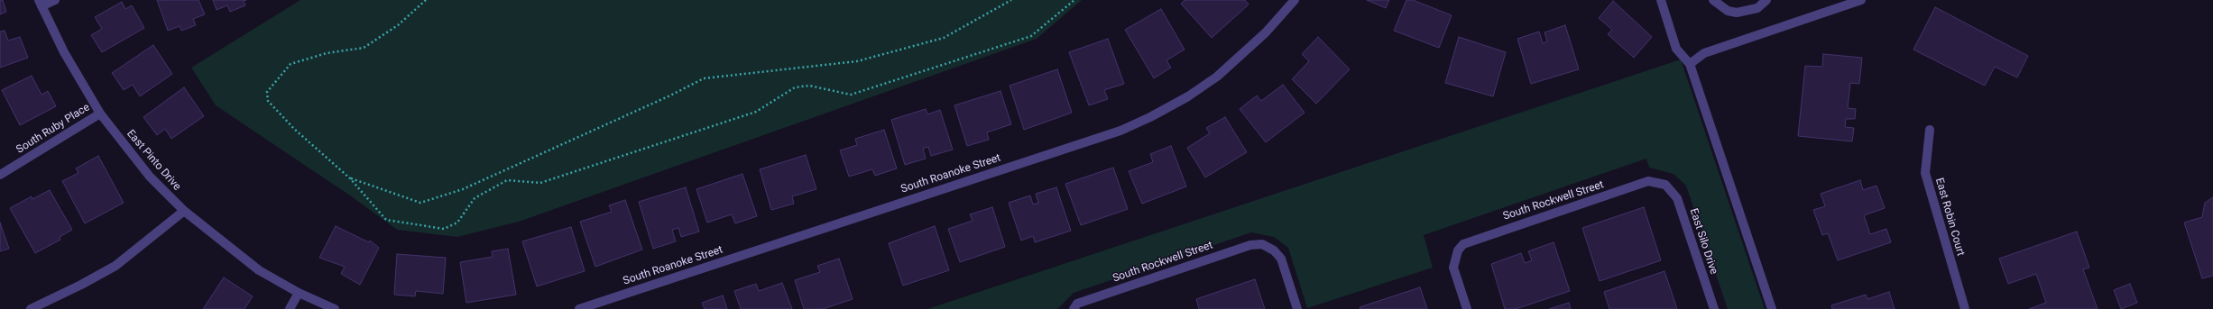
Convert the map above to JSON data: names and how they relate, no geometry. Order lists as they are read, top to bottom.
{
  "streets": {
    "street": [
      "South Ruby Place",
      "East Pinto Drive",
      "South Roanoke Street",
      "South Rockwell Street",
      "East Robin Court",
      "East Silo Drive"
    ]
  },
  "crossings": [
    ["South Ruby Place", "East Pinto Drive"],
    ["South Rockwell Street", "East Silo Drive"]
  ]
}
